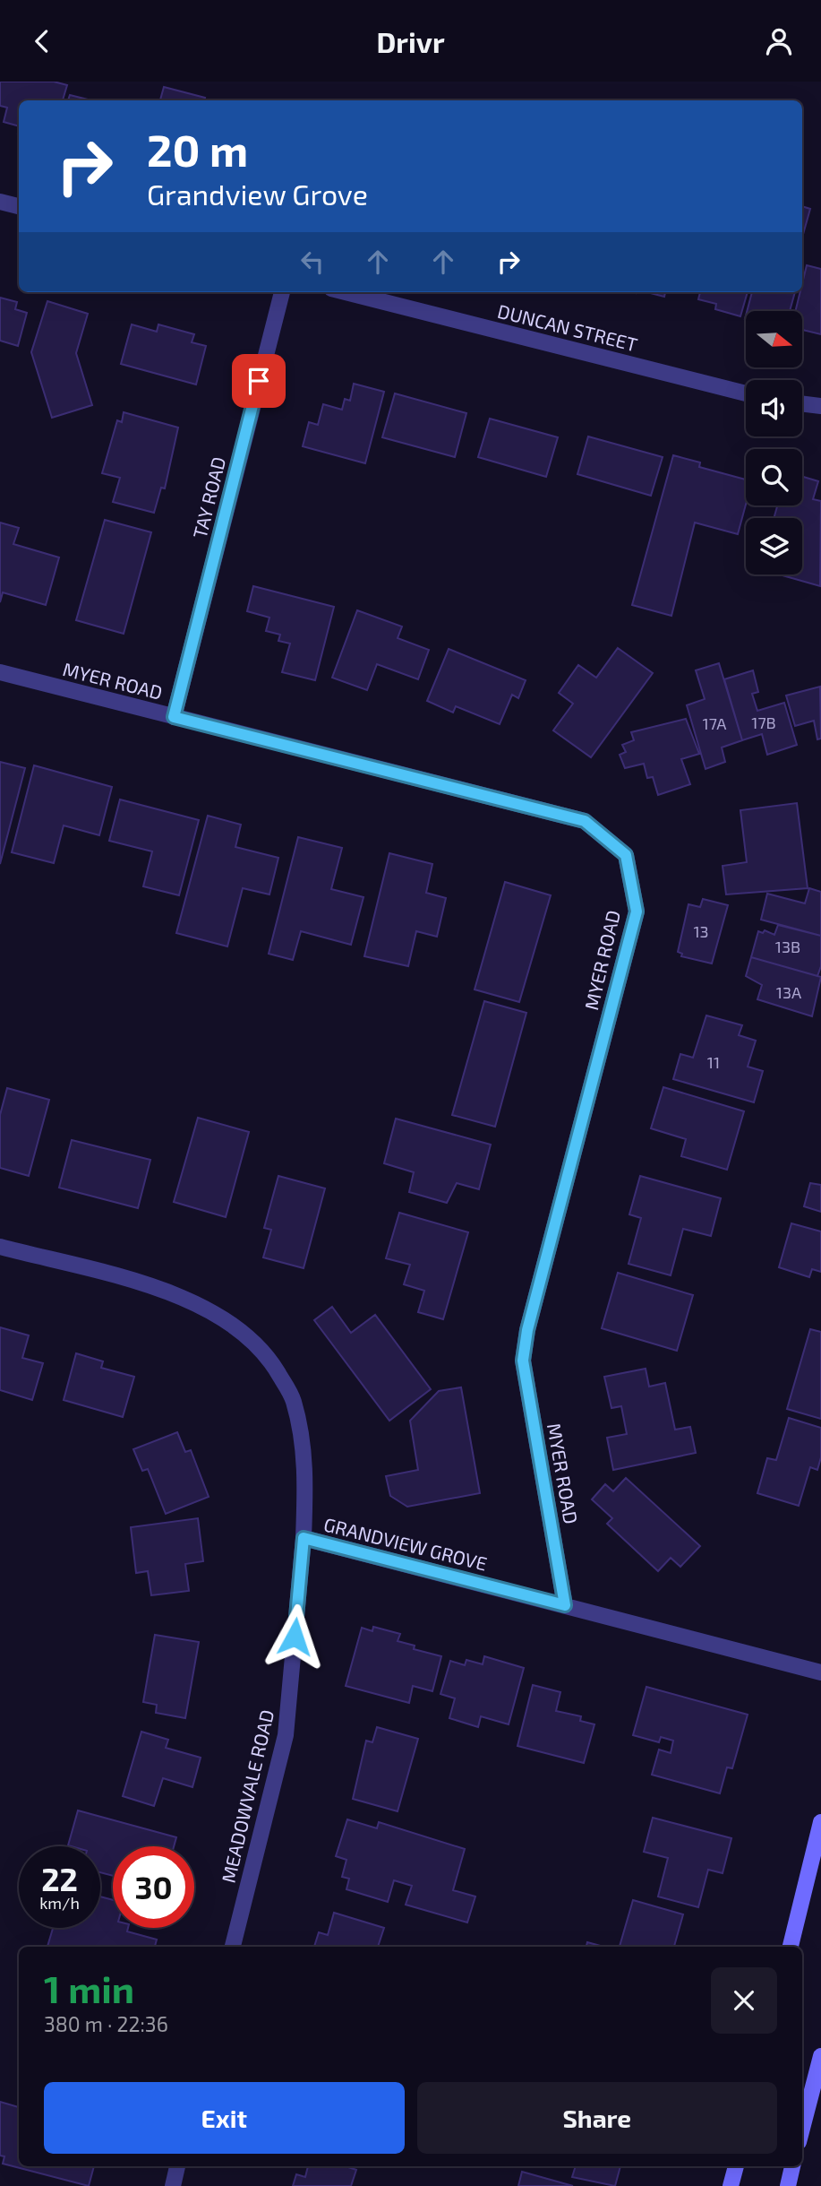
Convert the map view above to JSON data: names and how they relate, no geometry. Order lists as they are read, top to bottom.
{
  "streets": {
    "street": [
      "DUNCAN STREET",
      "TAY ROAD",
      "MYER ROAD",
      "GRANDVIEW GROVE",
      "MEADOWVALE ROAD"
    ]
  },
  "crossings": [
    ["TAY ROAD", "MYER ROAD"],
    ["MYER ROAD", "GRANDVIEW GROVE"],
    ["GRANDVIEW GROVE", "MEADOWVALE ROAD"]
  ],
  "house_numbers": [
    "17B",
    "17A",
    "13",
    "13B",
    "13A",
    "11"
  ],
  "north": "right",
  "page": {
    "header": "Drivr",
    "turn": ["20 m", "Grandview Grove"],
    "speed": "22 km/h",
    "limit": "30",
    "heading": ["1 min", "380 m · 22:36"],
    "buttons": ["Exit", "Share"]
  }
}
